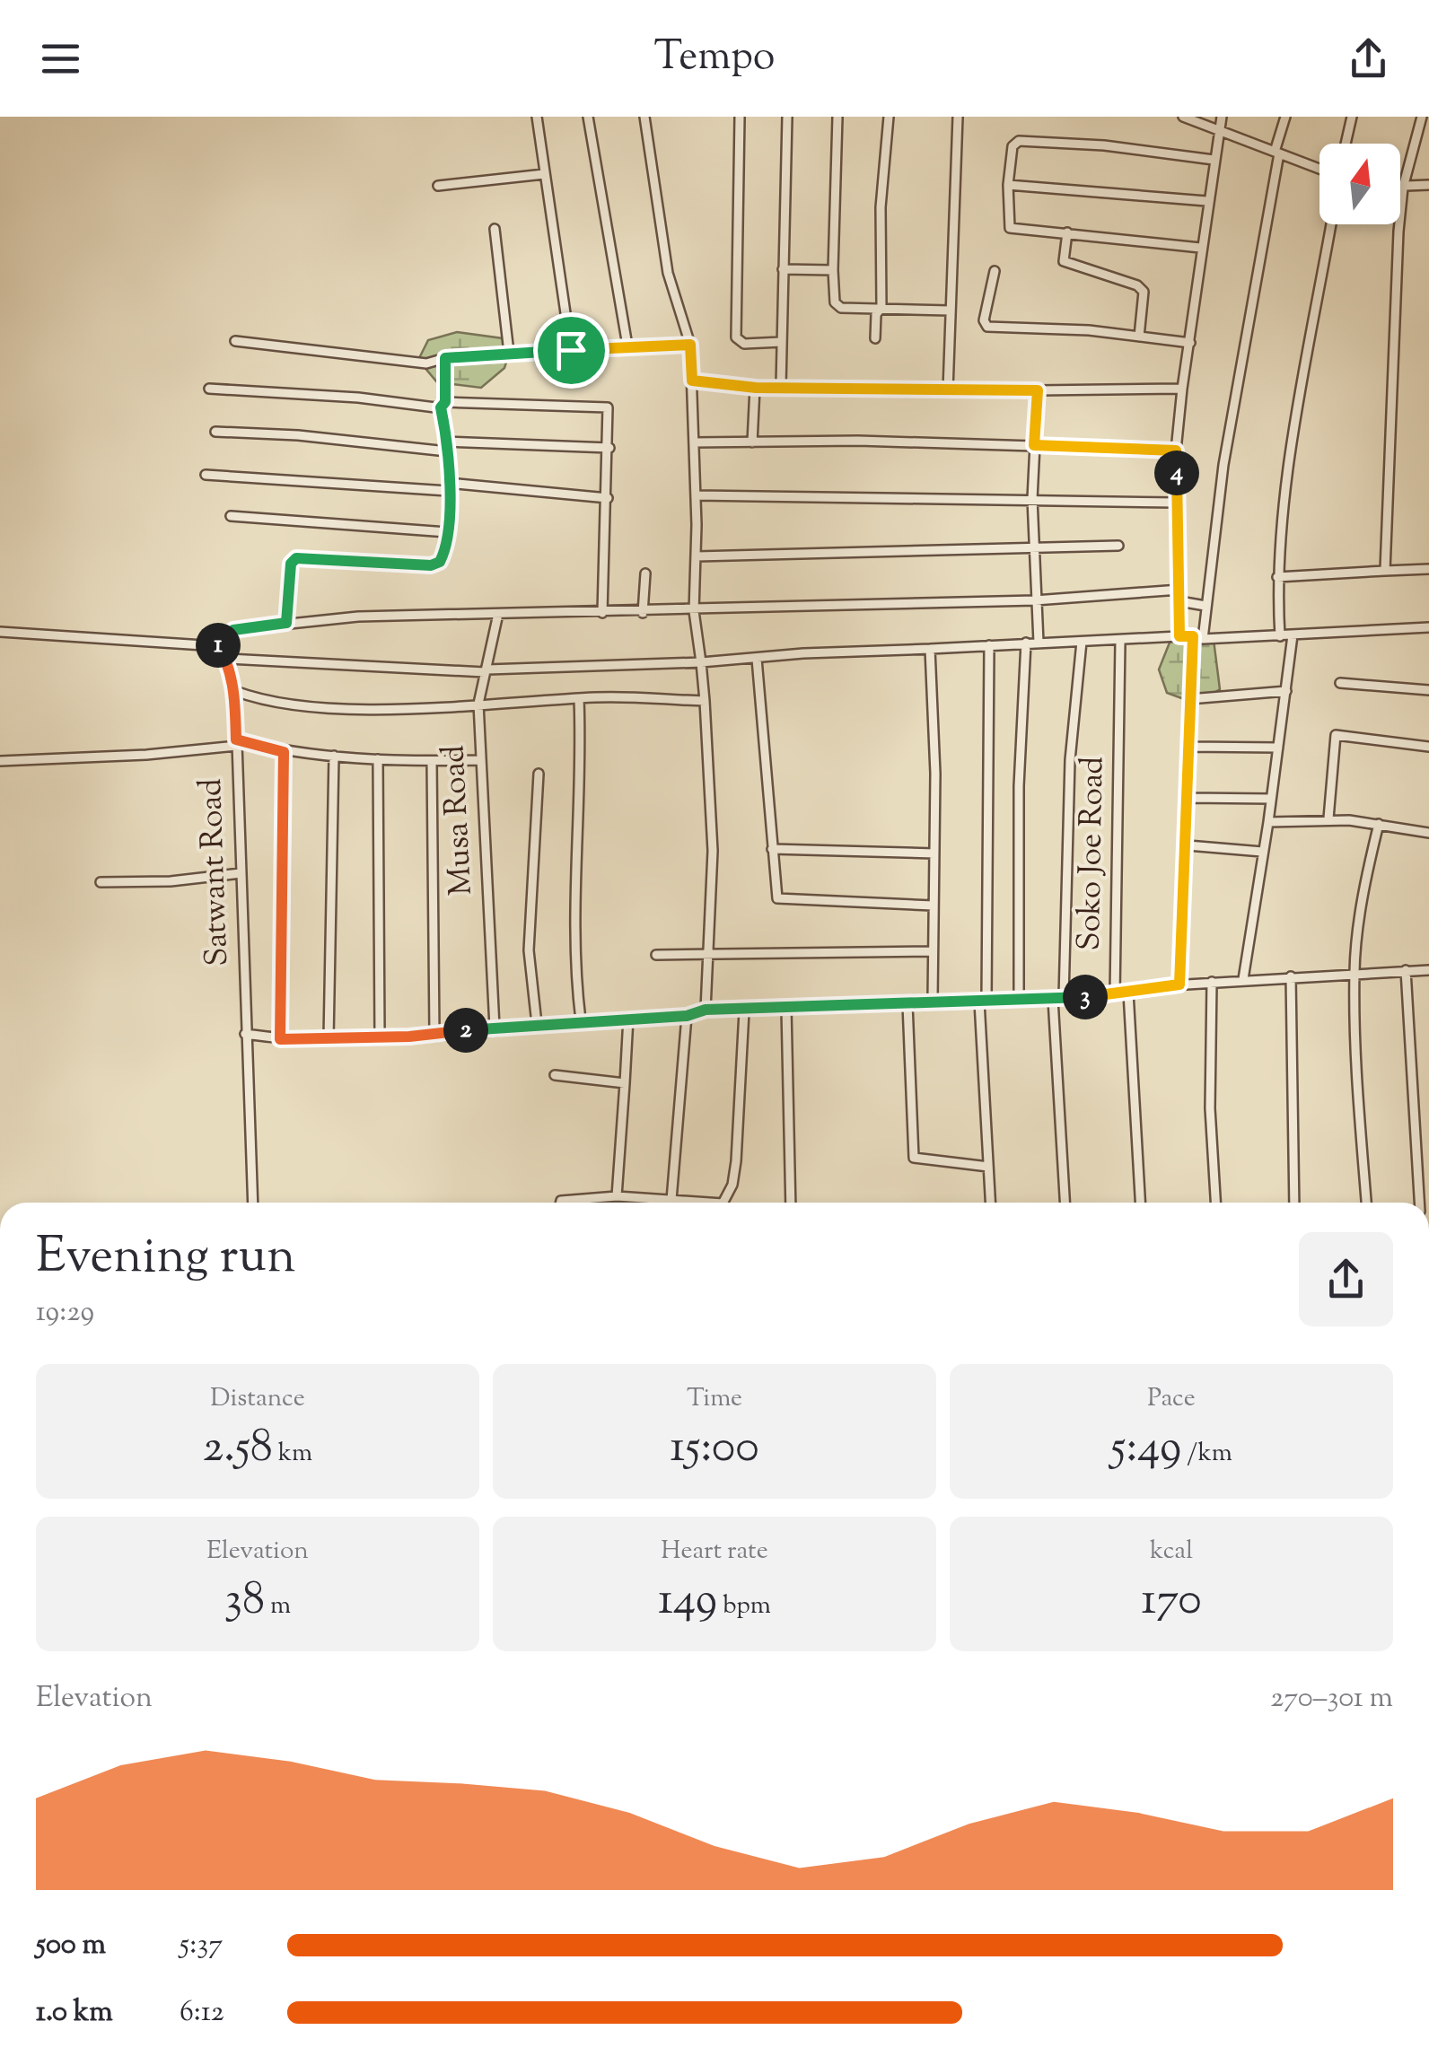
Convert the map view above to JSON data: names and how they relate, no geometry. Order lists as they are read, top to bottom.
{
  "streets": {
    "street": ["Musa Road", "Soko Joe Road", "Satwant Road"]
  },
  "north": "top",
  "page": {
    "header": "Tempo",
    "pins": [
      "4",
      "1",
      "3",
      "2"
    ],
    "heading": ["Evening run", "19:29"],
    "stats": [
      ["Distance", "2.58 km"],
      ["Time", "15:00"],
      ["Pace", "5:49 /km"],
      ["Elevation", "38 m"],
      ["Heart rate", "149 bpm"],
      ["kcal", "170"]
    ],
    "chart": ["Elevation", "270–301 m"],
    "list": [
      {
        "name": "500 m",
        "note": "5:37"
      },
      {
        "name": "1.0 km",
        "note": "6:12"
      }
    ]
  }
}
